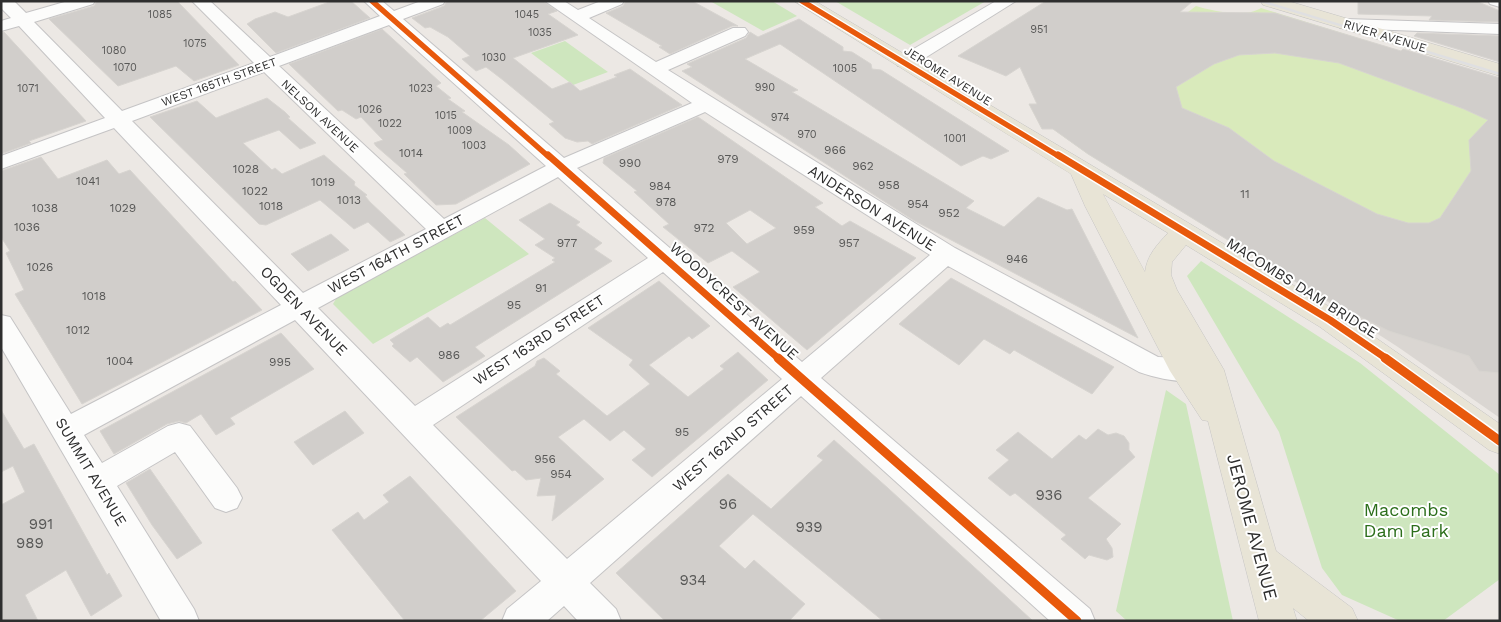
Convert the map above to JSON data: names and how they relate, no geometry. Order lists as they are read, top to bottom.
{
  "streets": {
    "main road": ["RIVER AVENUE", "JEROME AVENUE", "MACOMBS DAM BRIDGE"],
    "street": [
      "WEST 165TH STREET",
      "NELSON AVENUE",
      "ANDERSON AVENUE",
      "WEST 164TH STREET",
      "WOODYCREST AVENUE",
      "OGDEN AVENUE",
      "WEST 163RD STREET",
      "WEST 162ND STREET",
      "SUMMIT AVENUE"
    ]
  },
  "crossings": [
    ["JEROME AVENUE", "ANDERSON AVENUE"],
    ["JEROME AVENUE", "MACOMBS DAM BRIDGE"],
    ["WEST 165TH STREET", "NELSON AVENUE"],
    ["WEST 165TH STREET", "WOODYCREST AVENUE"],
    ["WEST 165TH STREET", "OGDEN AVENUE"],
    ["NELSON AVENUE", "WEST 164TH STREET"],
    ["ANDERSON AVENUE", "WEST 164TH STREET"],
    ["ANDERSON AVENUE", "WEST 162ND STREET"],
    ["WEST 164TH STREET", "WOODYCREST AVENUE"],
    ["WEST 164TH STREET", "OGDEN AVENUE"],
    ["WEST 164TH STREET", "SUMMIT AVENUE"],
    ["WOODYCREST AVENUE", "WEST 163RD STREET"],
    ["WOODYCREST AVENUE", "WEST 162ND STREET"],
    ["OGDEN AVENUE", "WEST 163RD STREET"],
    ["OGDEN AVENUE", "WEST 162ND STREET"]
  ],
  "parks": ["Macombs Dam Park"],
  "house_numbers": [
    "1085",
    "1045",
    "951",
    "1035",
    "1075",
    "1080",
    "1030",
    "1070",
    "1005",
    "990",
    "1071",
    "1023",
    "1026",
    "1015",
    "974",
    "1022",
    "1009",
    "970",
    "1001",
    "1003",
    "966",
    "1014",
    "979",
    "990",
    "962",
    "1028",
    "1041",
    "1019",
    "958",
    "984",
    "1022",
    "11",
    "1013",
    "978",
    "954",
    "1018",
    "1038",
    "1029",
    "952",
    "1036",
    "972",
    "959",
    "977",
    "957",
    "946",
    "1026",
    "91",
    "1018",
    "95",
    "1012",
    "986",
    "1004",
    "995",
    "95",
    "956",
    "954",
    "936",
    "96",
    "991",
    "939",
    "989",
    "934"
  ]
}
